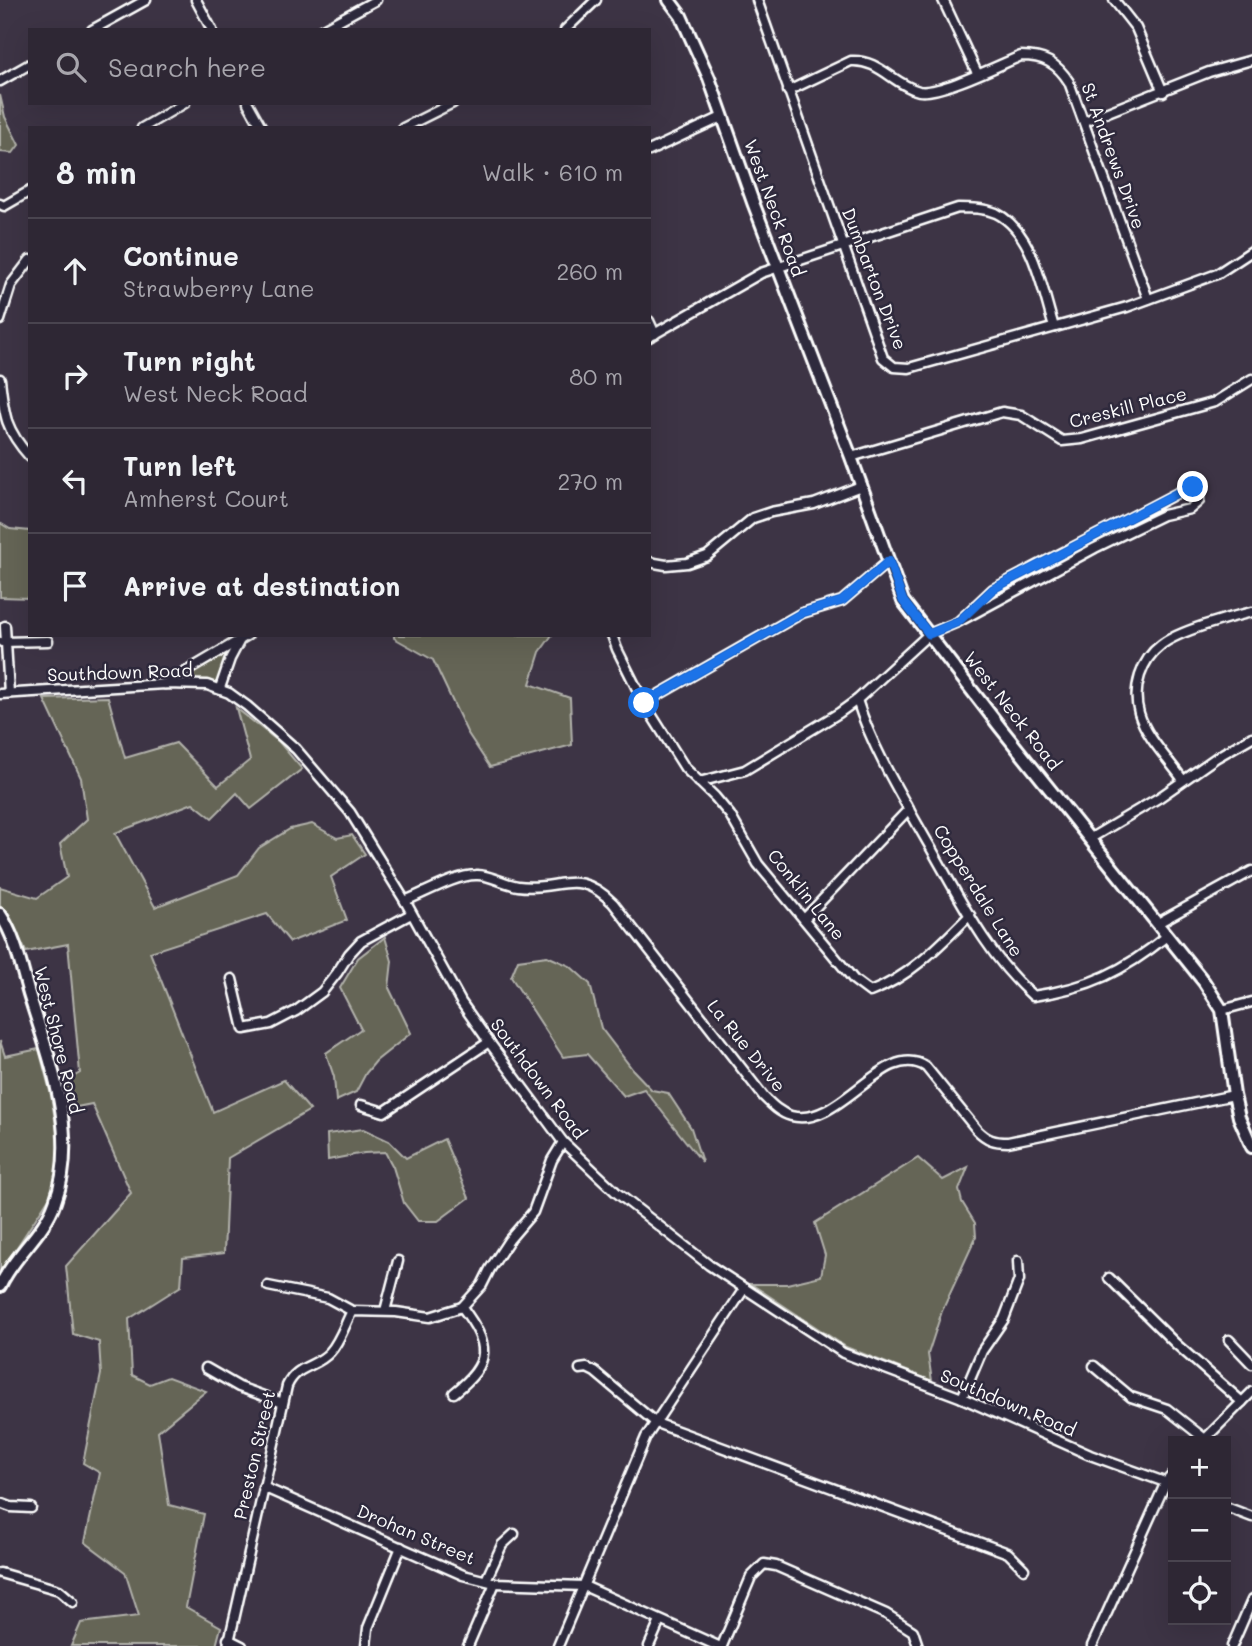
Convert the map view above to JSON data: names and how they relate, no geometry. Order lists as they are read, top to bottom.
{
  "streets": {
    "street": [
      "St Andrews Drive",
      "West Neck Road",
      "Dumbarton Drive",
      "Creskill Place",
      "Southdown Road",
      "Copperdale Lane",
      "Conklin Lane",
      "West Shore Road",
      "La Rue Drive",
      "Preston Street",
      "Drohan Street"
    ]
  },
  "crossings": [
    ["St Andrews Drive", "Dumbarton Drive"],
    ["West Neck Road", "Creskill Place"],
    ["West Neck Road", "Copperdale Lane"],
    ["West Neck Road", "La Rue Drive"],
    ["Southdown Road", "La Rue Drive"],
    ["Copperdale Lane", "Conklin Lane"],
    ["Preston Street", "Drohan Street"]
  ],
  "page": {
    "search": "Search here",
    "heading": ["8 min", "Walk · 610 m"],
    "list": [
      ["Continue", "Strawberry Lane", "260 m"],
      ["Turn right", "West Neck Road", "80 m"],
      ["Turn left", "Amherst Court", "270 m"],
      "Arrive at destination"
    ],
    "map_buttons": ["+", "−"]
  }
}
